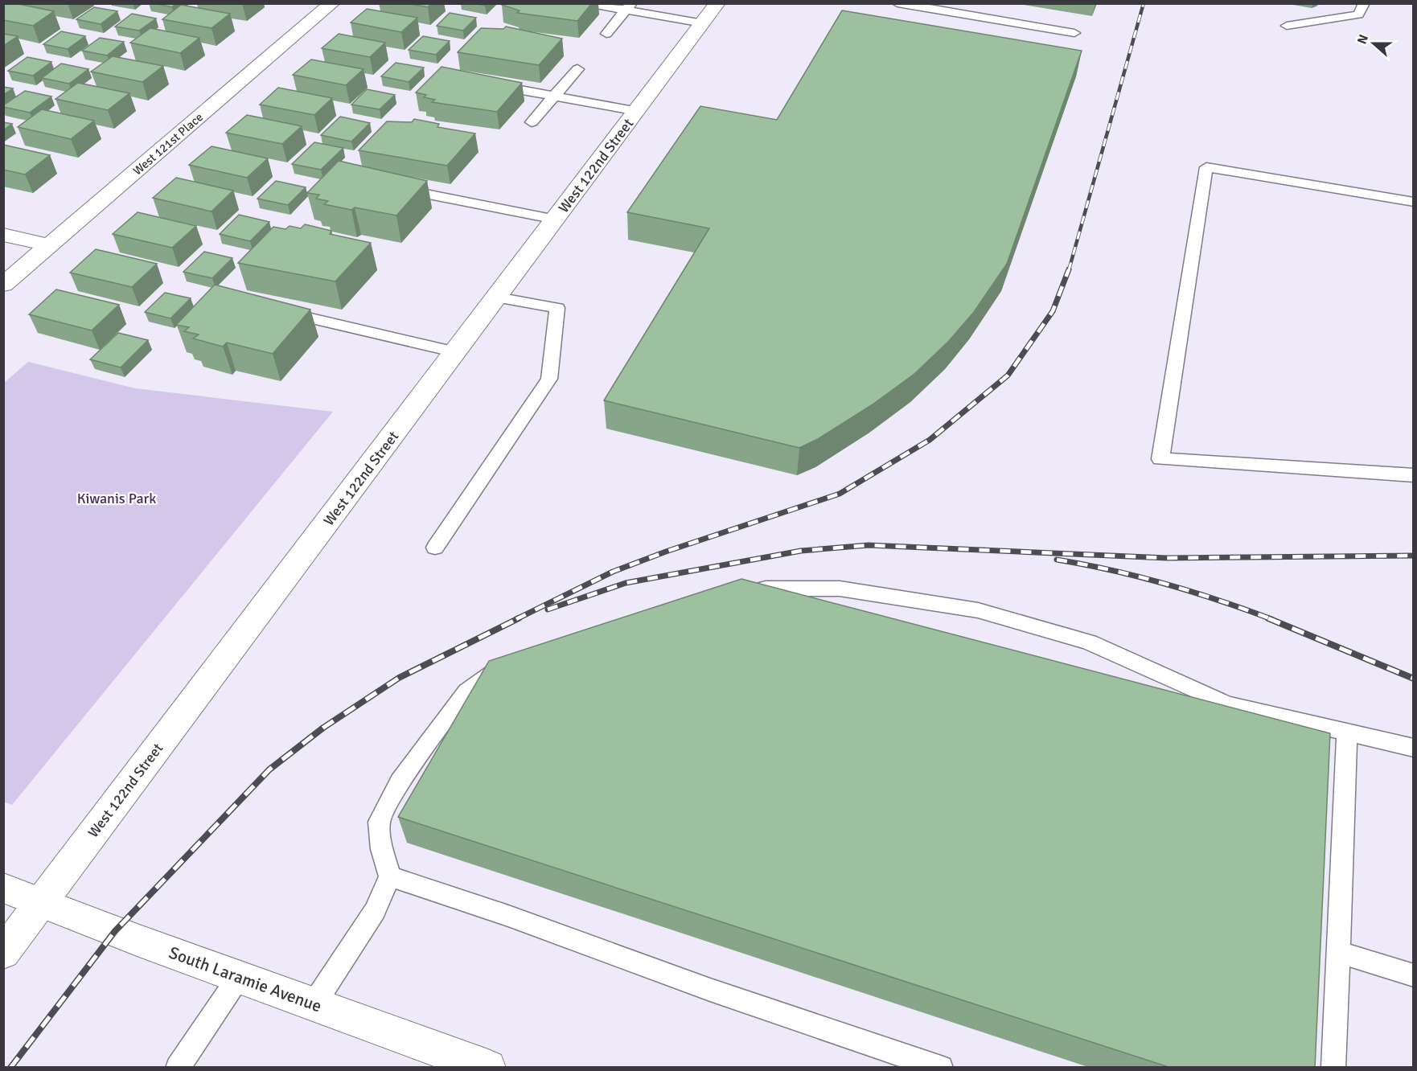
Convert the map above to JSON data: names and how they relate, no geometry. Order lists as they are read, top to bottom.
{
  "streets": {
    "street": ["West 121st Place", "West 122nd Street", "South Laramie Avenue"]
  },
  "crossings": [
    ["West 122nd Street", "South Laramie Avenue"]
  ],
  "parks": ["Kiwanis Park"],
  "north": "left"
}
